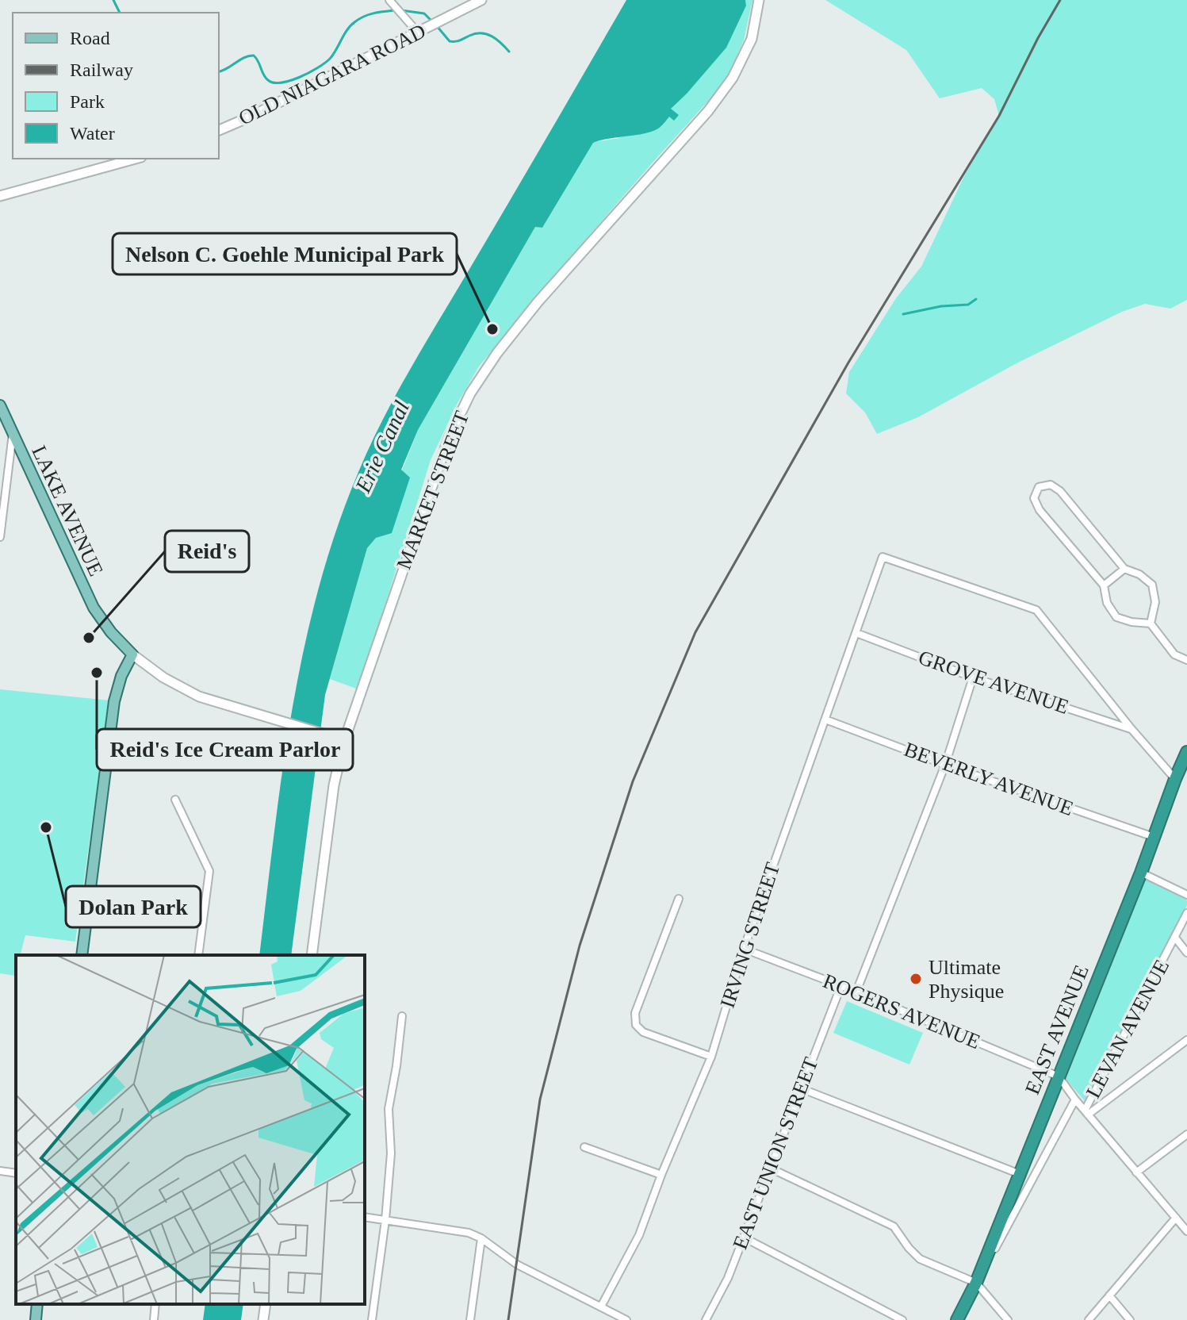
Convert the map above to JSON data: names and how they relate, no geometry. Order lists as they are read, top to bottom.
{
  "streets": {
    "highway": ["EAST AVENUE"],
    "main road": ["LAKE AVENUE"],
    "street": [
      "OLD NIAGARA ROAD",
      "MARKET STREET",
      "GROVE AVENUE",
      "BEVERLY AVENUE",
      "IRVING STREET",
      "ROGERS AVENUE",
      "LEVAN AVENUE",
      "EAST UNION STREET"
    ]
  },
  "crossings": [
    ["MARKET STREET", "LAKE AVENUE"],
    ["GROVE AVENUE", "IRVING STREET"],
    ["BEVERLY AVENUE", "IRVING STREET"],
    ["BEVERLY AVENUE", "EAST AVENUE"],
    ["IRVING STREET", "ROGERS AVENUE"],
    ["ROGERS AVENUE", "EAST AVENUE"],
    ["ROGERS AVENUE", "EAST UNION STREET"],
    ["LEVAN AVENUE", "EAST AVENUE"]
  ],
  "water": ["Erie Canal"],
  "places": [
    "Nelson C. Goehle Municipal Park",
    "Reid's",
    "Reid's Ice Cream Parlor",
    "Dolan Park",
    "Ultimate Physique"
  ],
  "legend": [
    "Road",
    "Railway",
    "Park",
    "Water"
  ]
}
